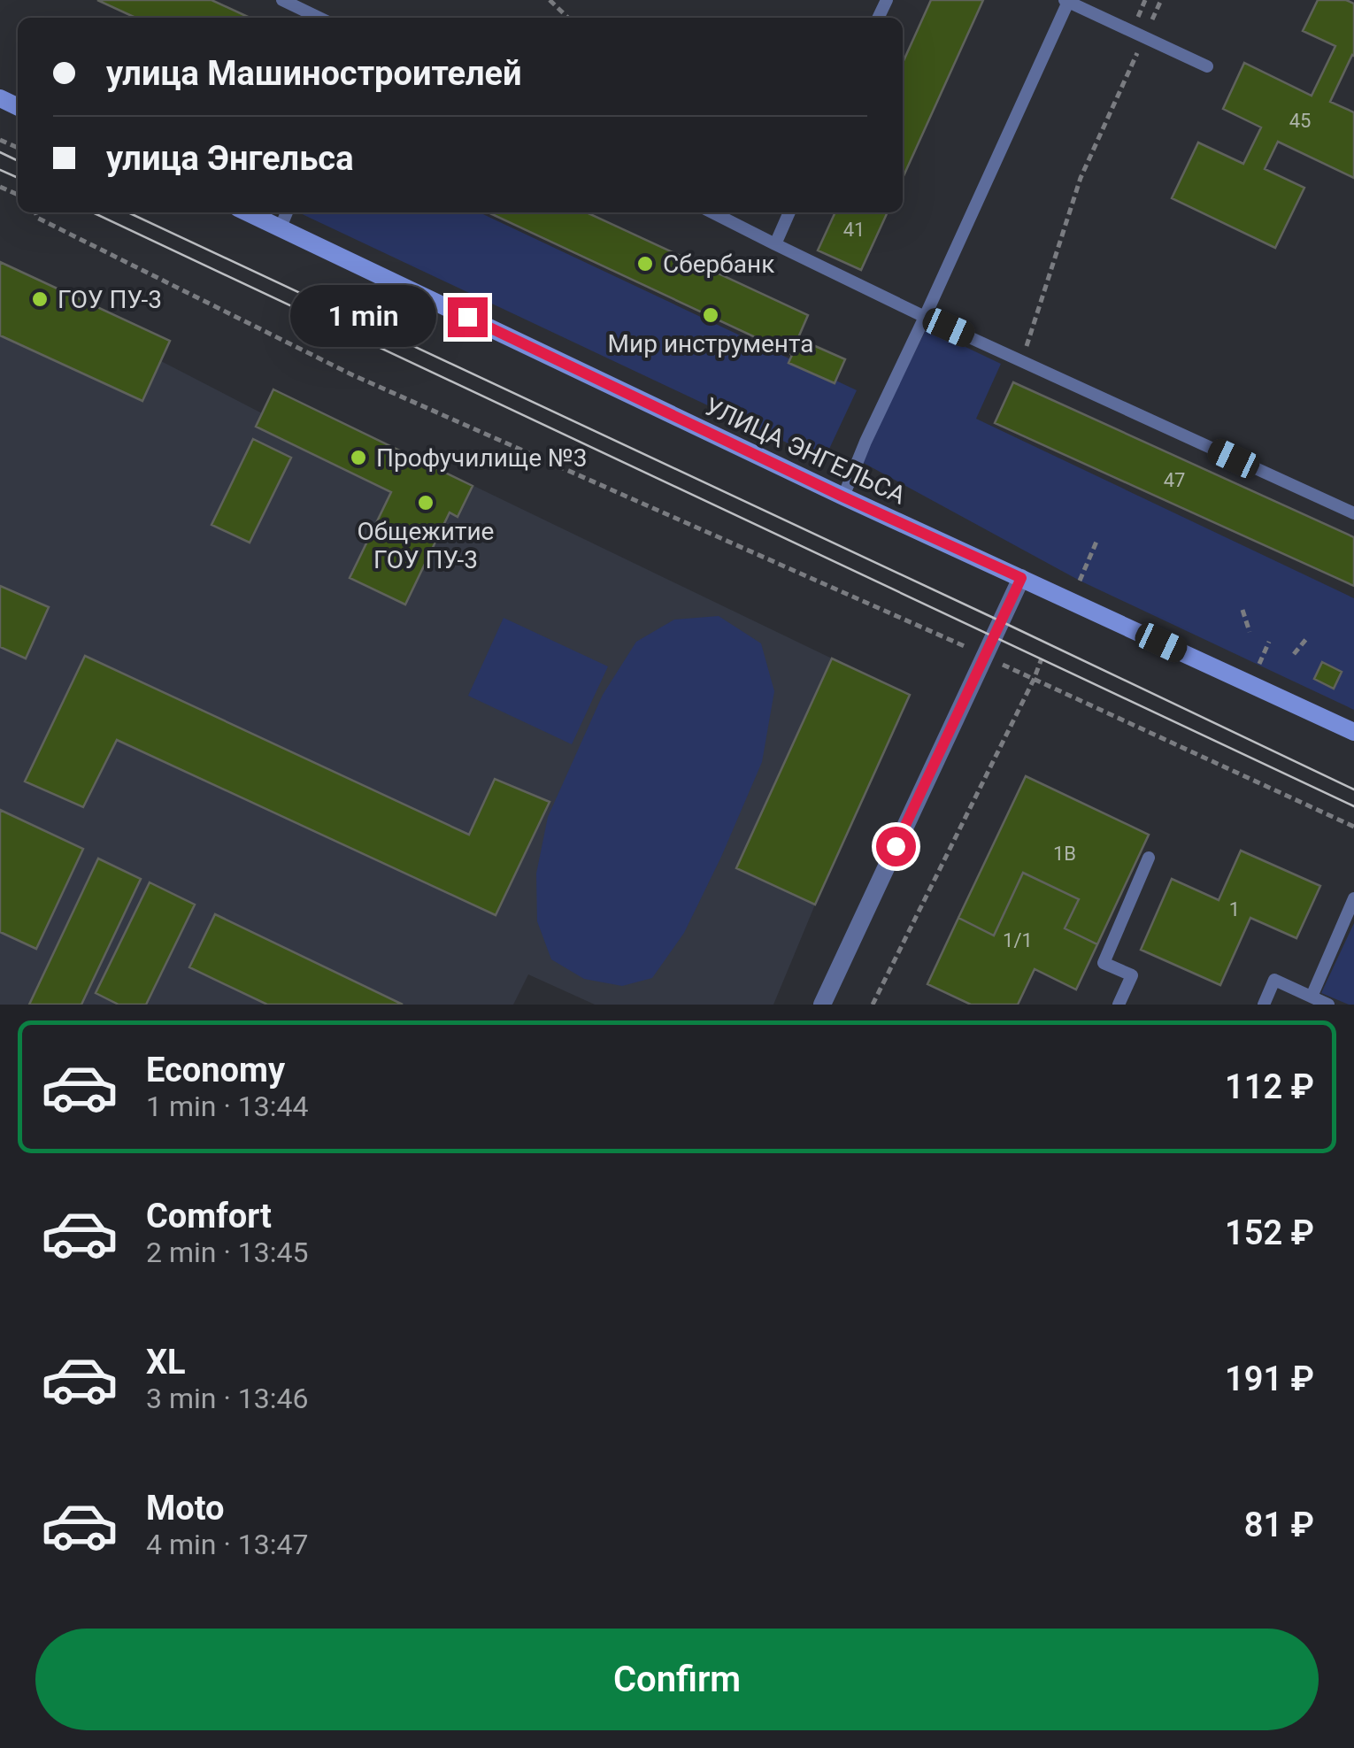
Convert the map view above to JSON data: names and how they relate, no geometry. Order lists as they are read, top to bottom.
{
  "streets": {
    "main road": ["УЛИЦА ЭНГЕЛЬСА"]
  },
  "places": [
    "Сбербанк",
    "ГОУ ПУ-3",
    "Мир инструмента",
    "Профучилище №3",
    "Общежитие ГОУ ПУ-3"
  ],
  "house_numbers": [
    "45",
    "41",
    "47",
    "1В",
    "1",
    "1/1"
  ],
  "page": {
    "banner": ["улица Машиностроителей", "улица Энгельса"],
    "bubble": "1 min",
    "list": [
      {
        "name": "Economy",
        "note": "1 min · 13:44",
        "value": "112 ₽"
      },
      {
        "name": "Comfort",
        "note": "2 min · 13:45",
        "value": "152 ₽"
      },
      {
        "name": "XL",
        "note": "3 min · 13:46",
        "value": "191 ₽"
      },
      {
        "name": "Moto",
        "note": "4 min · 13:47",
        "value": "81 ₽"
      }
    ],
    "buttons": "Confirm"
  }
}
